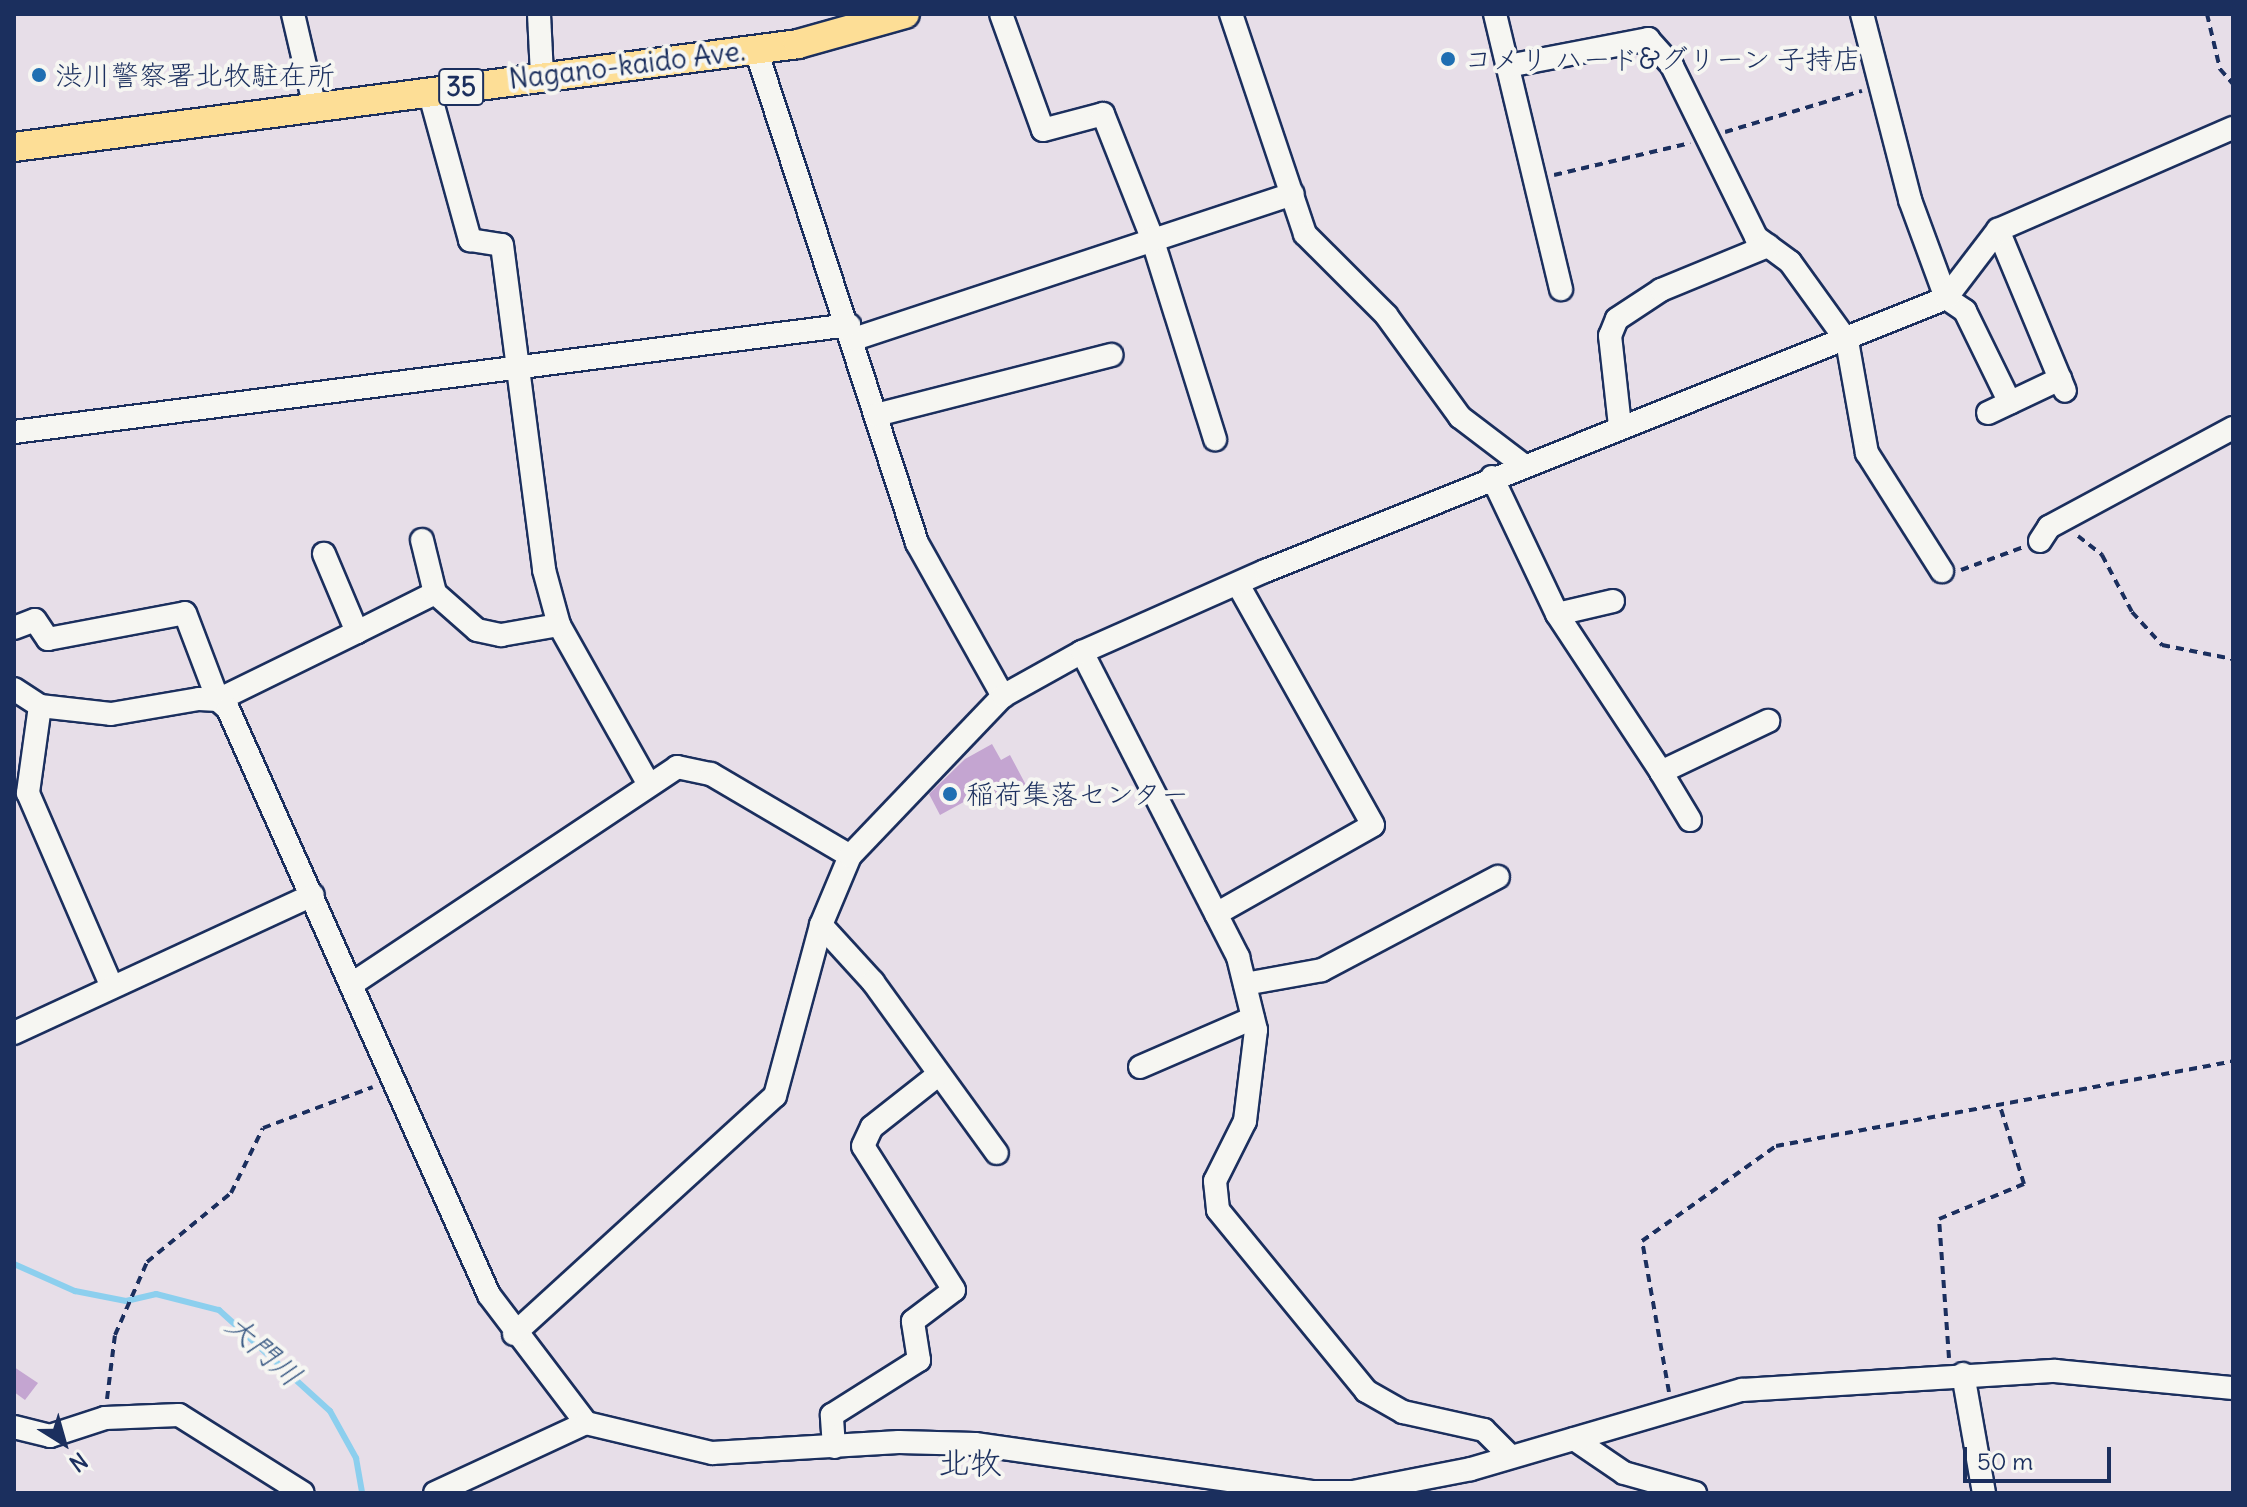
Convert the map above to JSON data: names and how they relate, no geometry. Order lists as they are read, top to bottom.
{
  "streets": {
    "main road": ["Nagano-kaido Ave.", "35"]
  },
  "districts": ["北牧"],
  "water": ["大門川"],
  "places": ["コメリ ハード&グリーン 子持店", "渋川警察署北牧駐在所", "稲荷集落センター"],
  "scale_bar": "50 m",
  "north": "bottom right"
}
